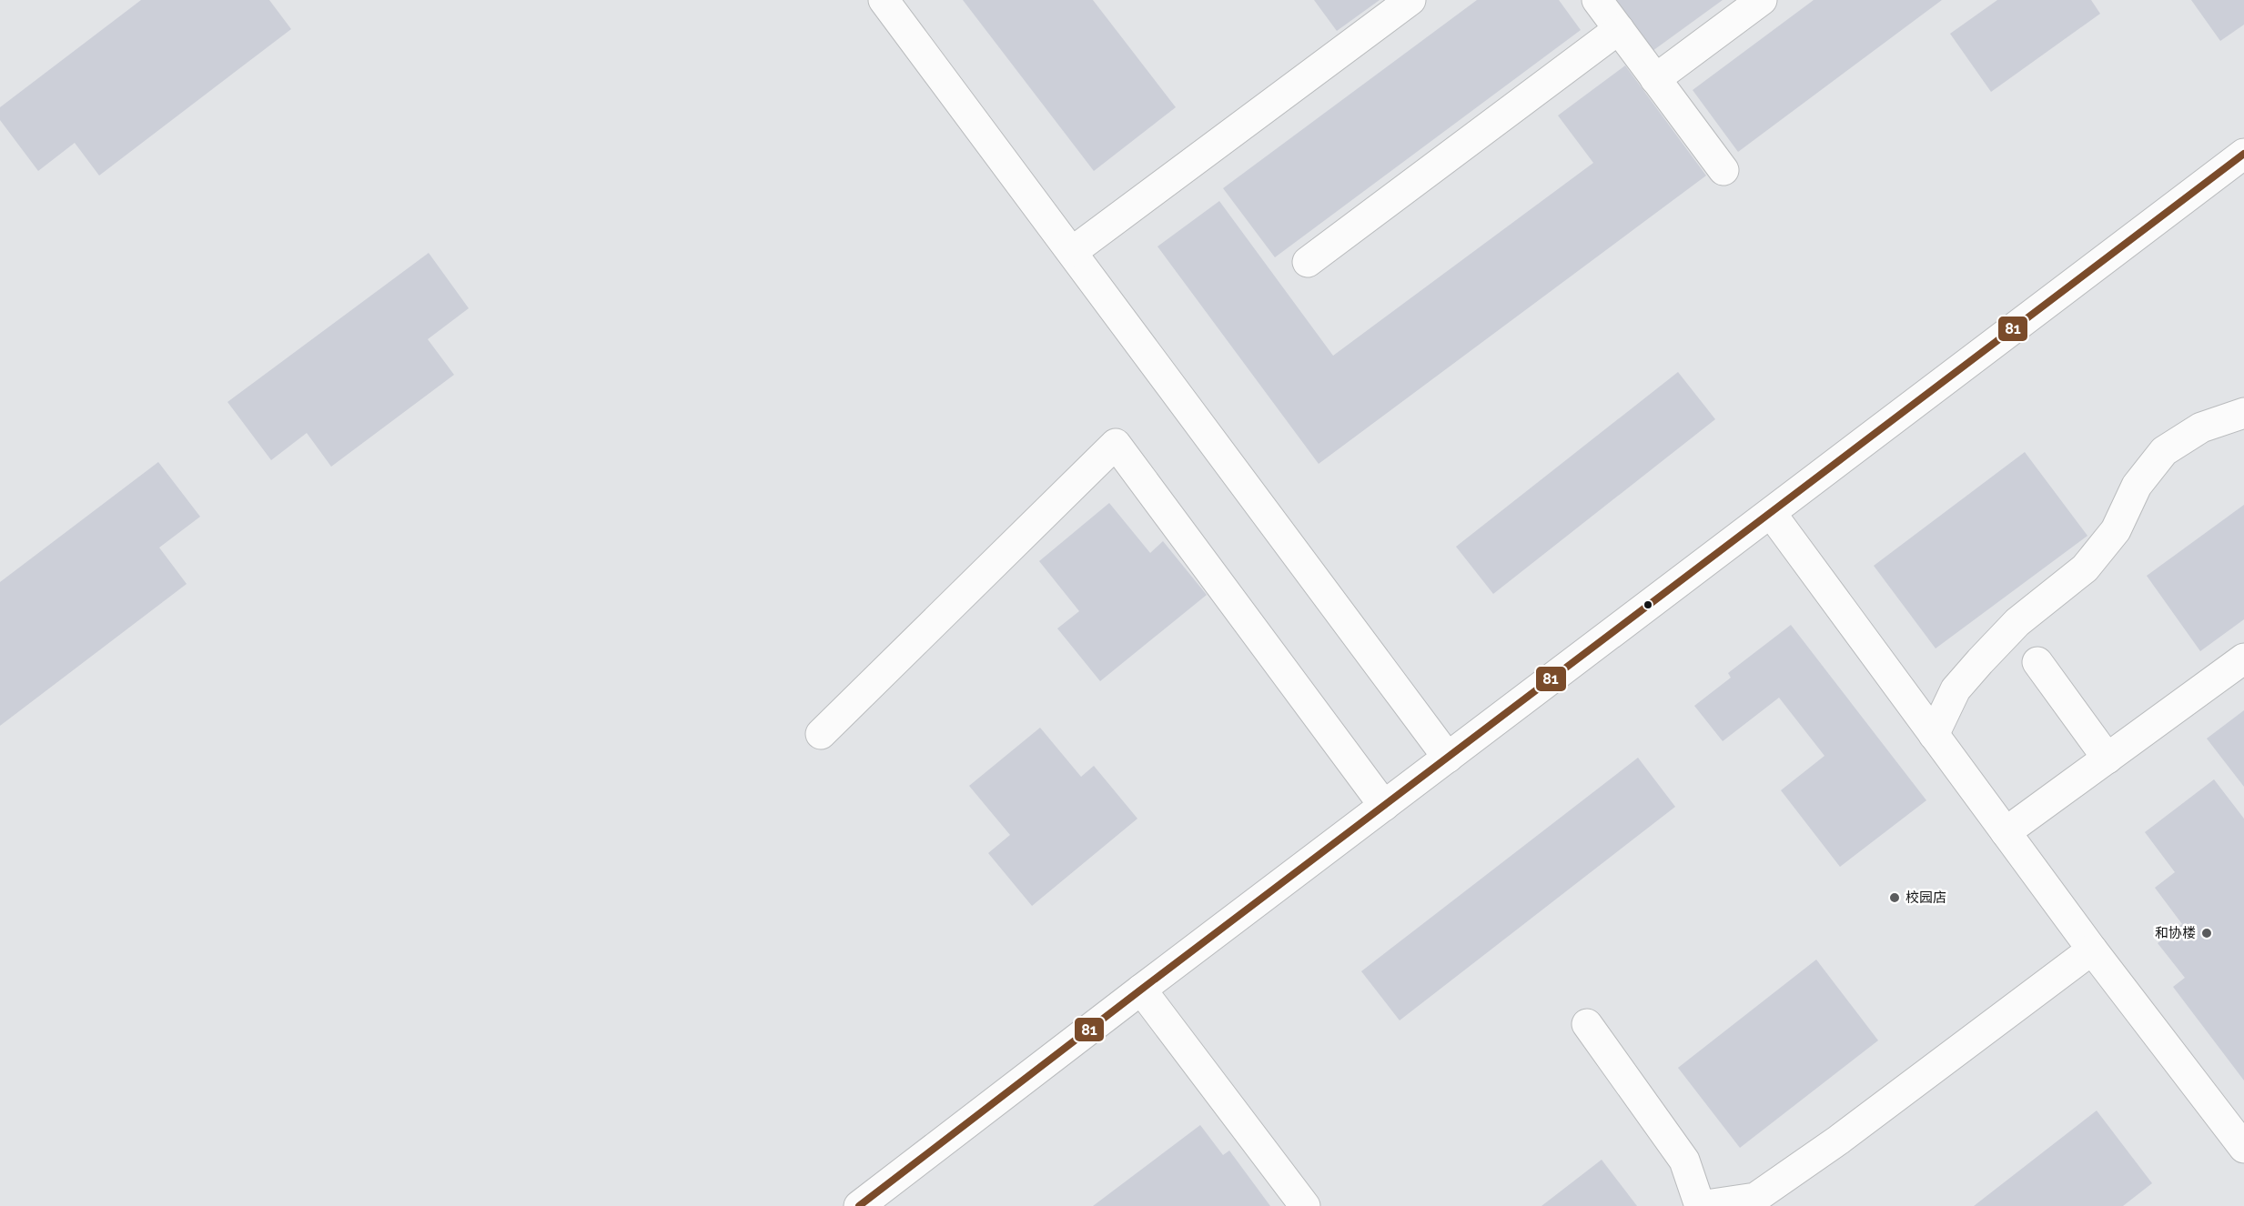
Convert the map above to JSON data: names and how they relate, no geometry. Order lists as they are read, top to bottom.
{
  "places": ["校园店", "和协楼"],
  "lines": ["transit line 81"]
}
